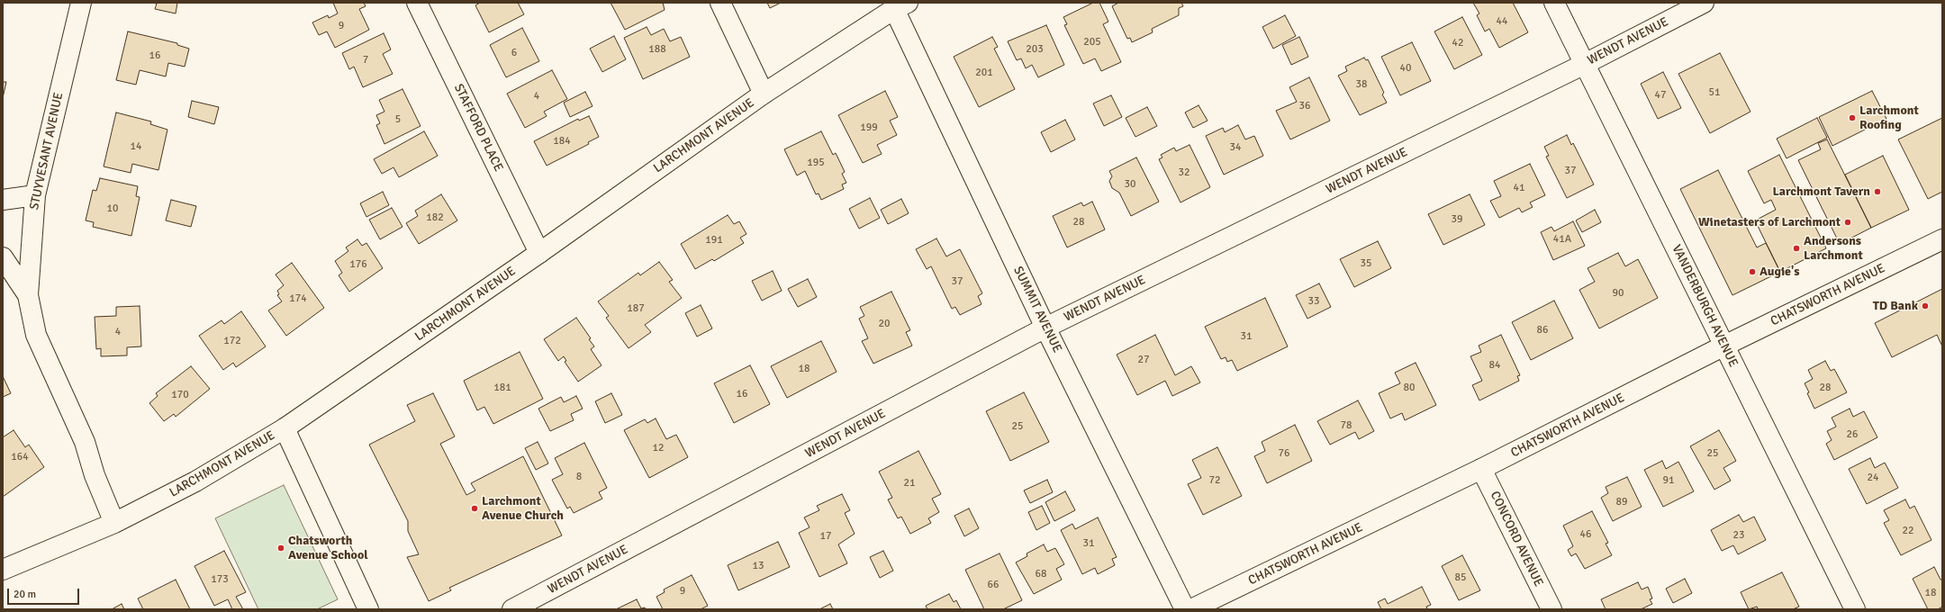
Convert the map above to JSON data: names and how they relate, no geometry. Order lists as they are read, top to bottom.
{
  "streets": {
    "street": [
      "WENDT AVENUE",
      "STAFFORD PLACE",
      "LARCHMONT AVENUE",
      "STUYVESANT AVENUE",
      "CHATSWORTH AVENUE",
      "VANDERBURGH AVENUE",
      "SUMMIT AVENUE",
      "CONCORD AVENUE"
    ]
  },
  "crossings": [
    ["WENDT AVENUE", "VANDERBURGH AVENUE"],
    ["WENDT AVENUE", "SUMMIT AVENUE"],
    ["STAFFORD PLACE", "LARCHMONT AVENUE"],
    ["LARCHMONT AVENUE", "STUYVESANT AVENUE"],
    ["LARCHMONT AVENUE", "SUMMIT AVENUE"],
    ["CHATSWORTH AVENUE", "VANDERBURGH AVENUE"],
    ["CHATSWORTH AVENUE", "CONCORD AVENUE"]
  ],
  "places": [
    "Larchmont Roofing",
    "Larchmont Tavern",
    "Winetasters of Larchmont",
    "Andersons Larchmont",
    "Augie's",
    "TD Bank",
    "Larchmont Avenue Church",
    "Chatsworth Avenue School"
  ],
  "house_numbers": [
    "44",
    "9",
    "205",
    "42",
    "188",
    "203",
    "6",
    "16",
    "7",
    "40",
    "201",
    "38",
    "51",
    "47",
    "4",
    "36",
    "5",
    "199",
    "184",
    "14",
    "34",
    "195",
    "37",
    "32",
    "30",
    "41",
    "10",
    "182",
    "39",
    "28",
    "41A",
    "191",
    "35",
    "176",
    "37",
    "90",
    "174",
    "33",
    "187",
    "20",
    "86",
    "4",
    "31",
    "172",
    "27",
    "84",
    "18",
    "181",
    "80",
    "28",
    "16",
    "170",
    "78",
    "25",
    "26",
    "12",
    "76",
    "25",
    "164",
    "8",
    "24",
    "72",
    "91",
    "21",
    "89",
    "22",
    "46",
    "23",
    "17",
    "31",
    "13",
    "68",
    "85",
    "173",
    "66",
    "9",
    "18"
  ],
  "scale_bar": "20 m"
}
